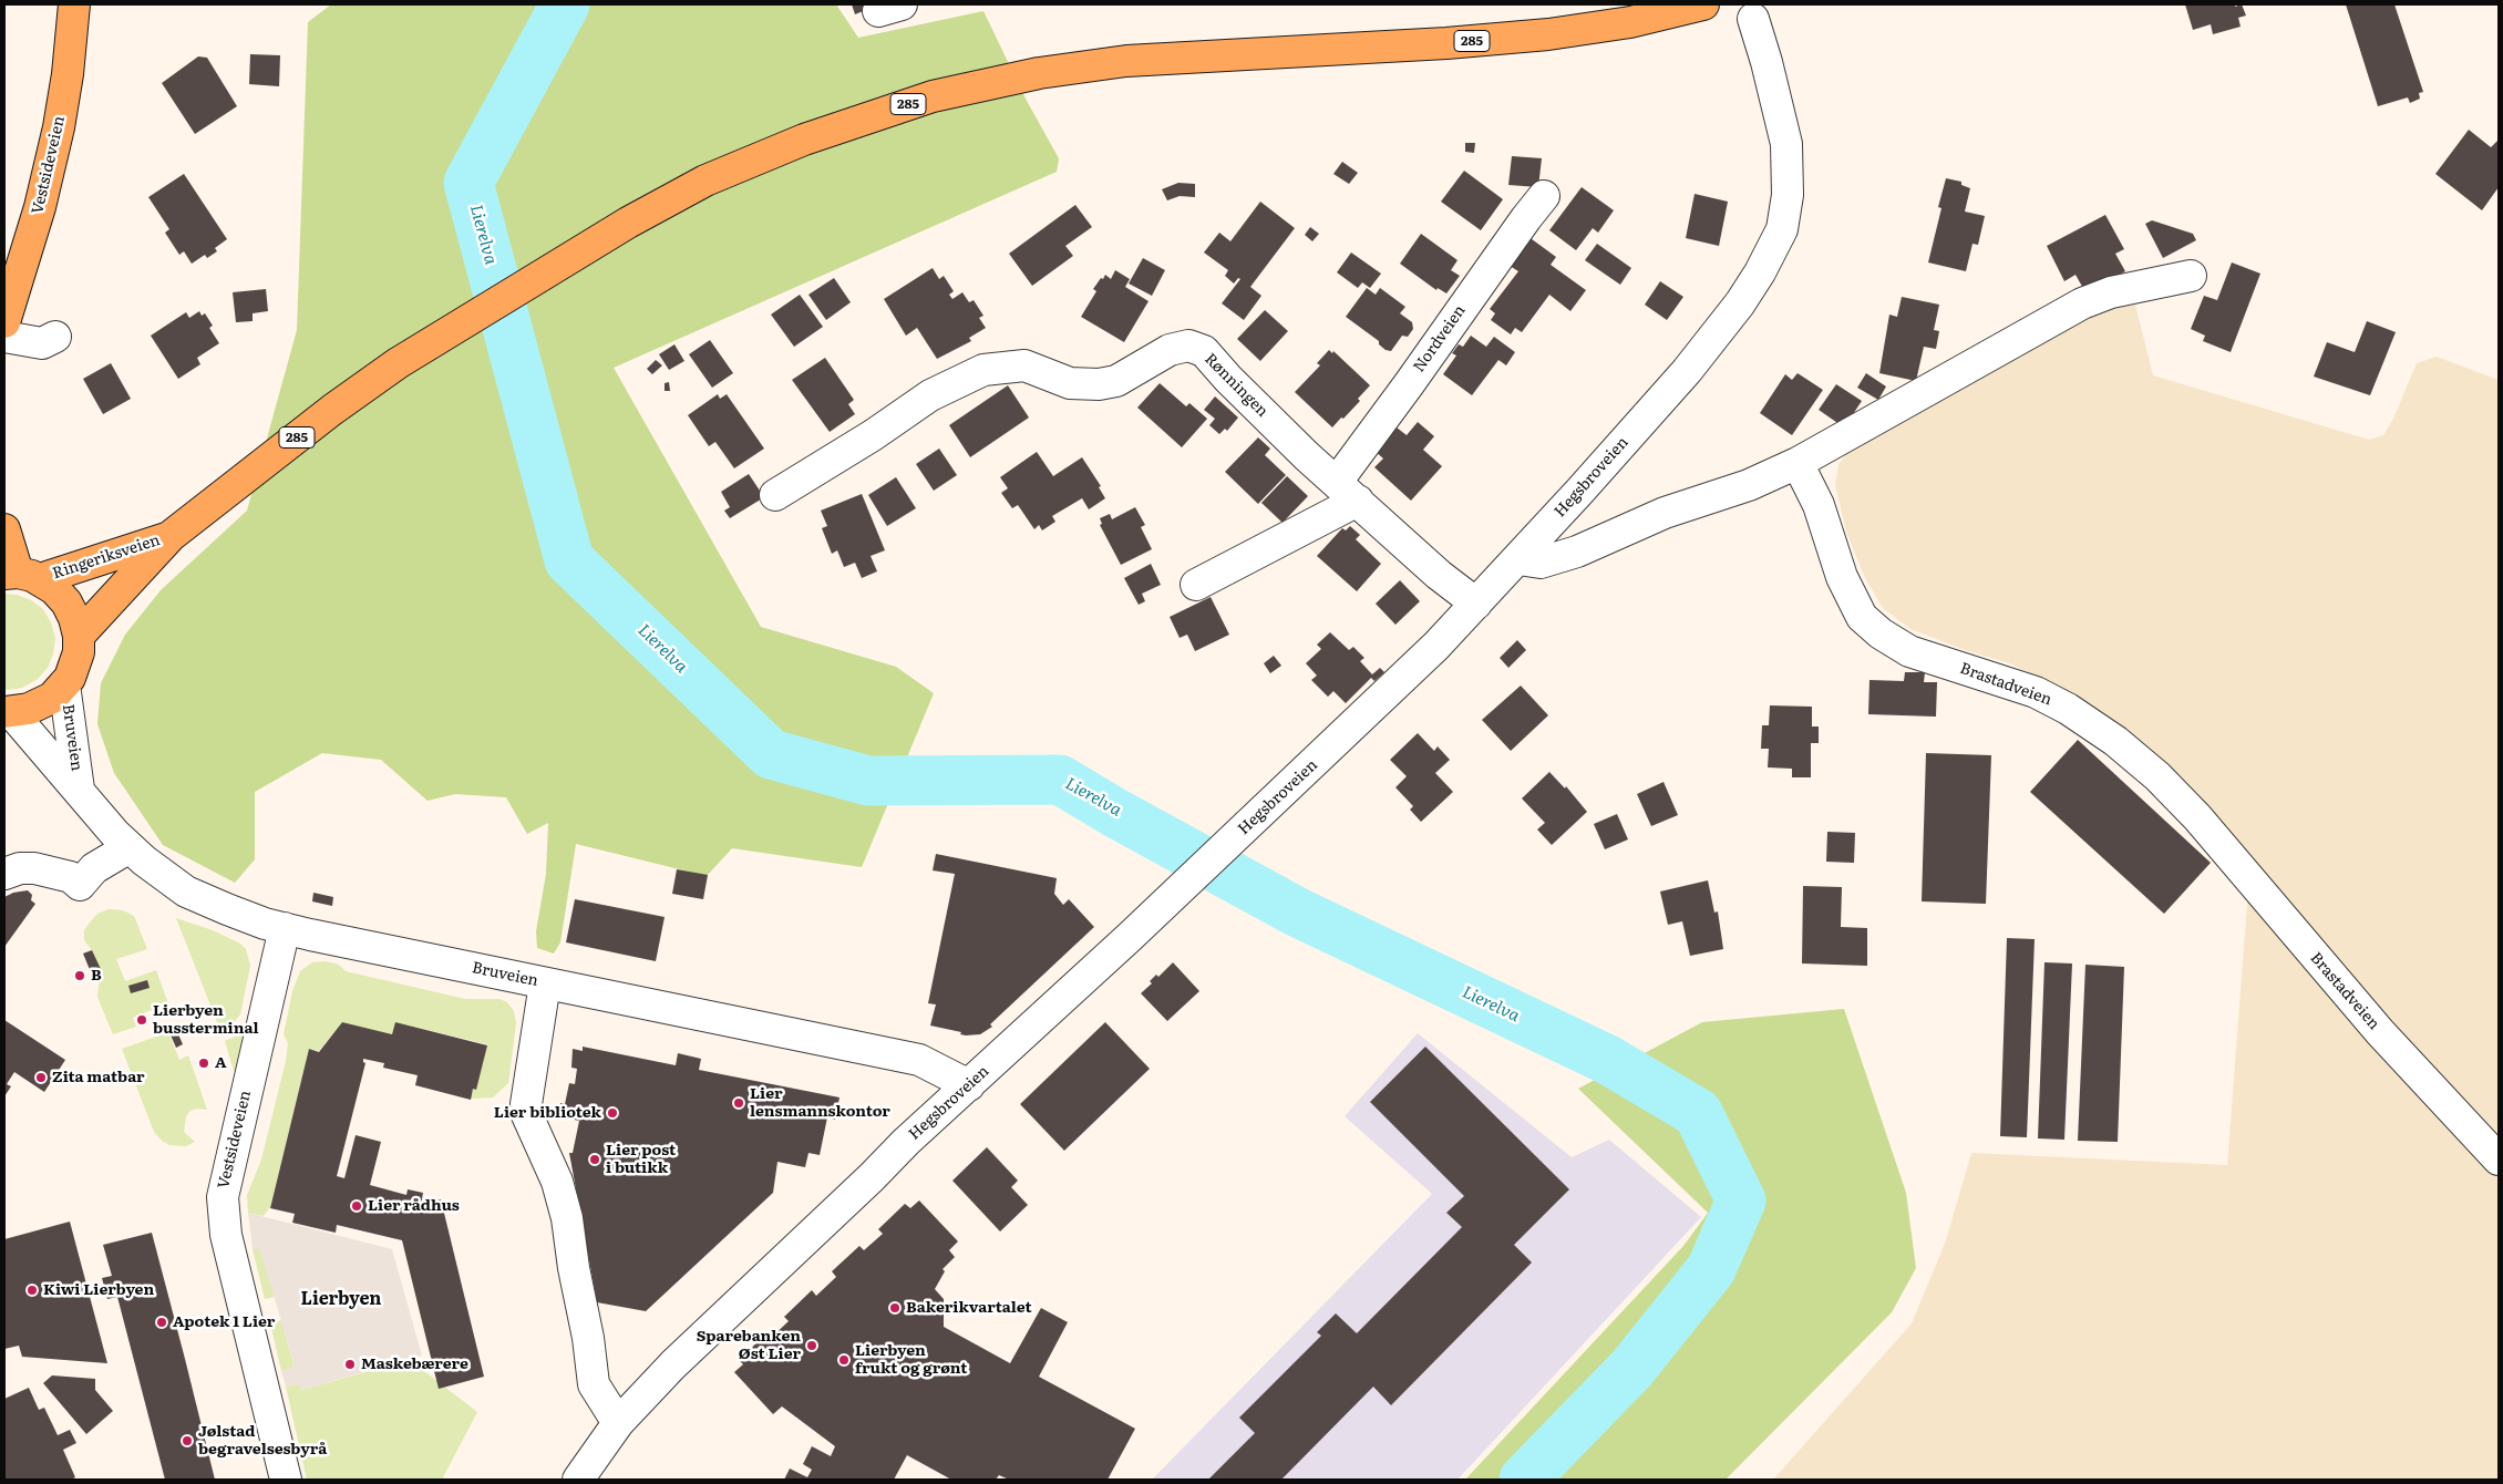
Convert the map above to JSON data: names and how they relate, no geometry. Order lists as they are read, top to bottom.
{
  "streets": {
    "main road": ["285", "Vestsideveien", "Ringeriksveien"],
    "street": [
      "Nordveien",
      "Rønningen",
      "Hegsbroveien",
      "Brastadveien",
      "Bruveien"
    ]
  },
  "crossings": [
    ["285", "Ringeriksveien"],
    ["Vestsideveien", "Bruveien"],
    ["Nordveien", "Rønningen"],
    ["Rønningen", "Hegsbroveien"],
    ["Hegsbroveien", "Bruveien"],
    ["Ringeriksveien", "Bruveien"]
  ],
  "districts": ["Lierbyen"],
  "water": ["Lierelva"],
  "places": [
    "B",
    "Lierbyen bussterminal",
    "A",
    "Zita matbar",
    "Lier lensmannskontor",
    "Lier bibliotek",
    "Lier post i butikk",
    "Lier rådhus",
    "Kiwi Lierbyen",
    "Bakerikvartalet",
    "Apotek 1 Lier",
    "Sparebanken Øst Lier",
    "Lierbyen frukt og grønt",
    "Maskebærere",
    "Jølstad begravelsesbyrå"
  ]
}
